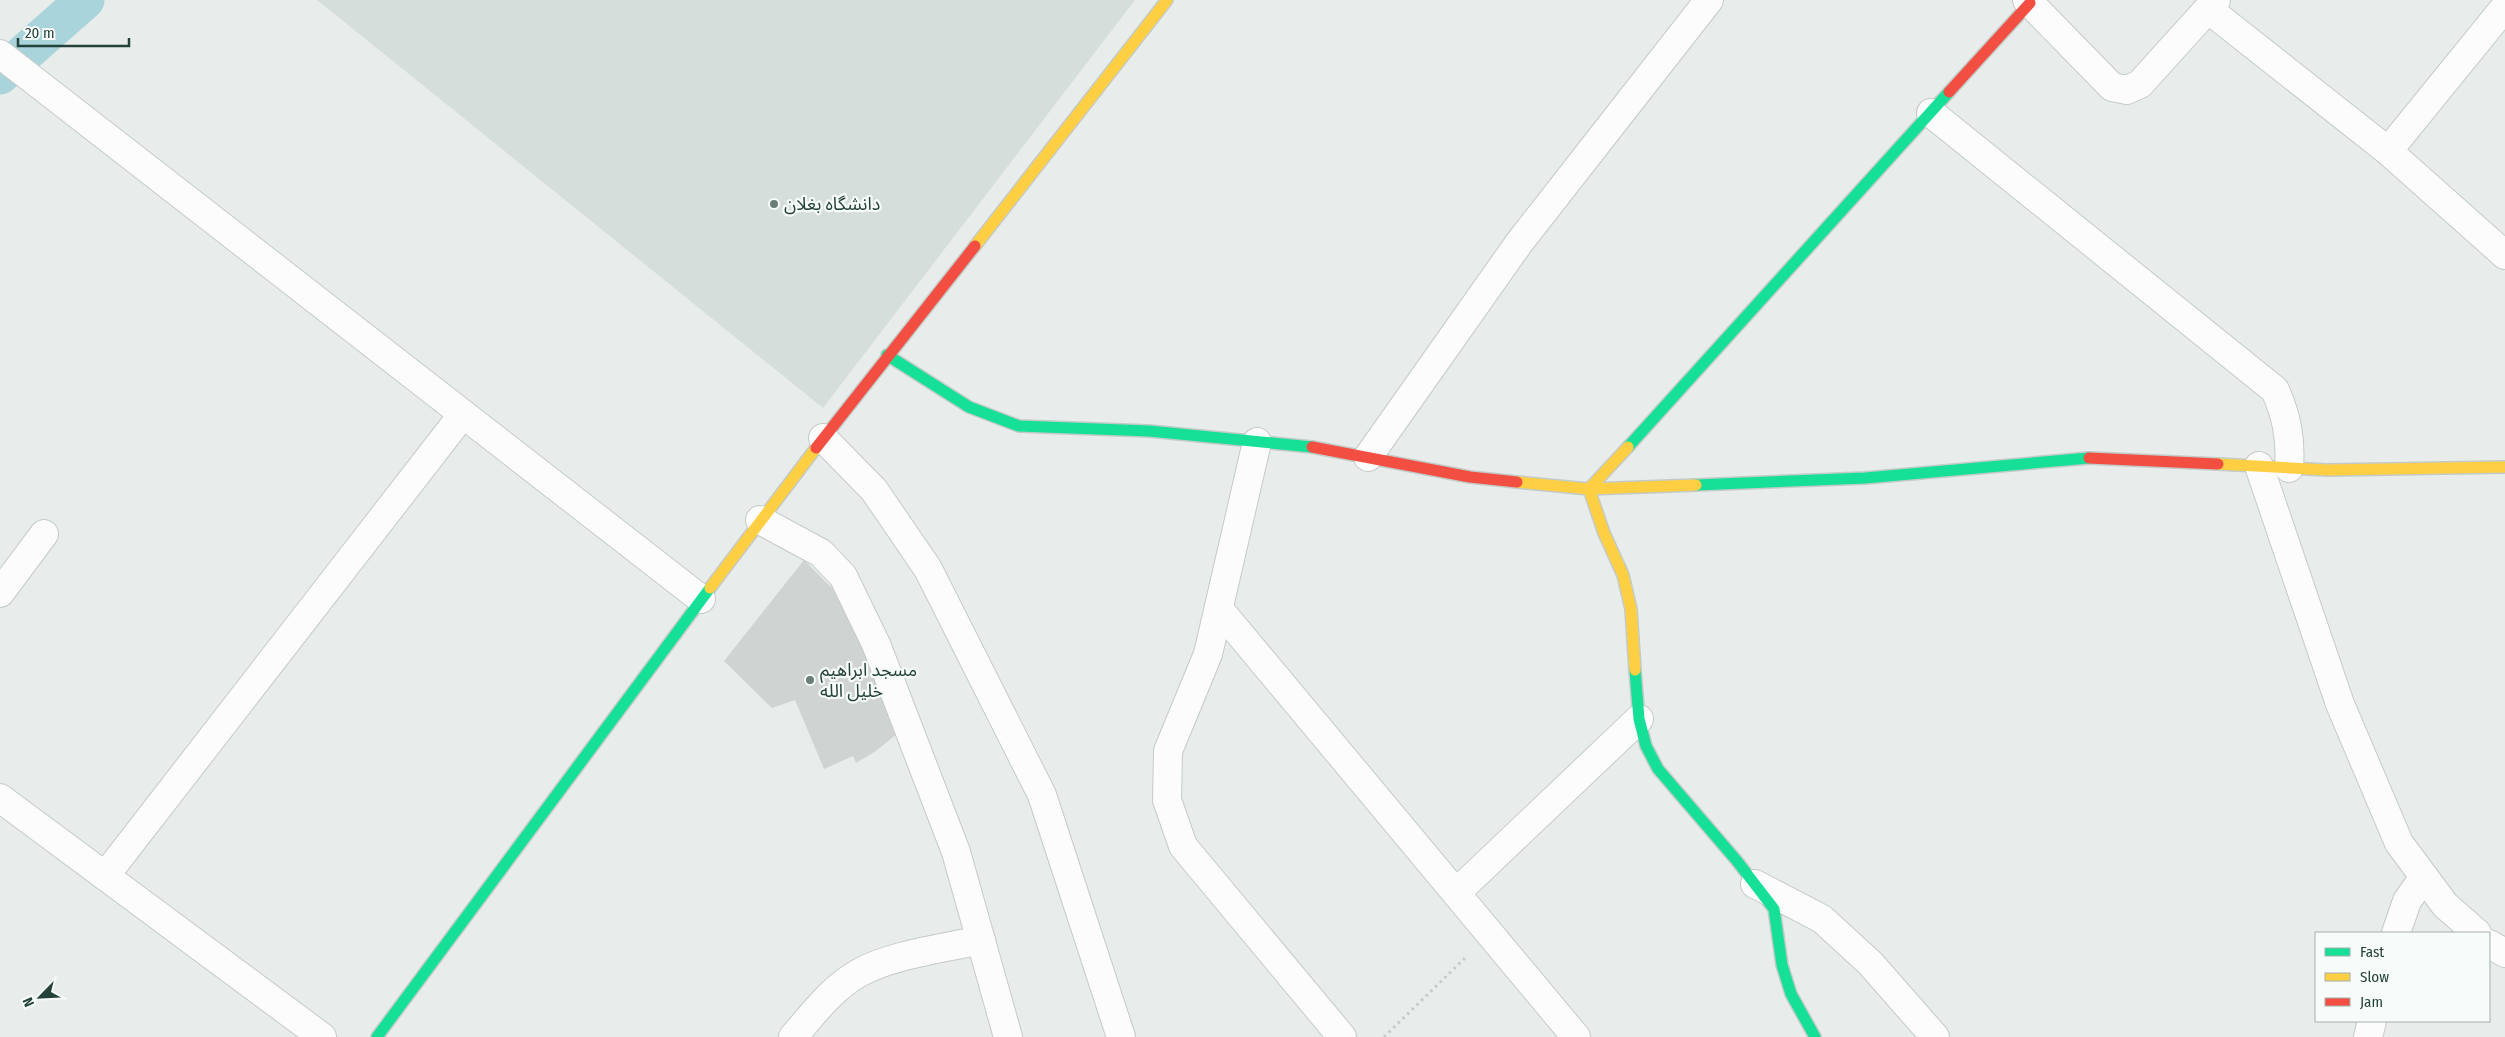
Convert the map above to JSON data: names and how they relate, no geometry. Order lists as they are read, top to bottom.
{
  "places": ["دانشگاه بغلان", "مسجد ابراهیم خلیل الله"],
  "legend": ["Fast", "Slow", "Jam"],
  "scale_bar": "20 m",
  "north": "bottom left"
}
